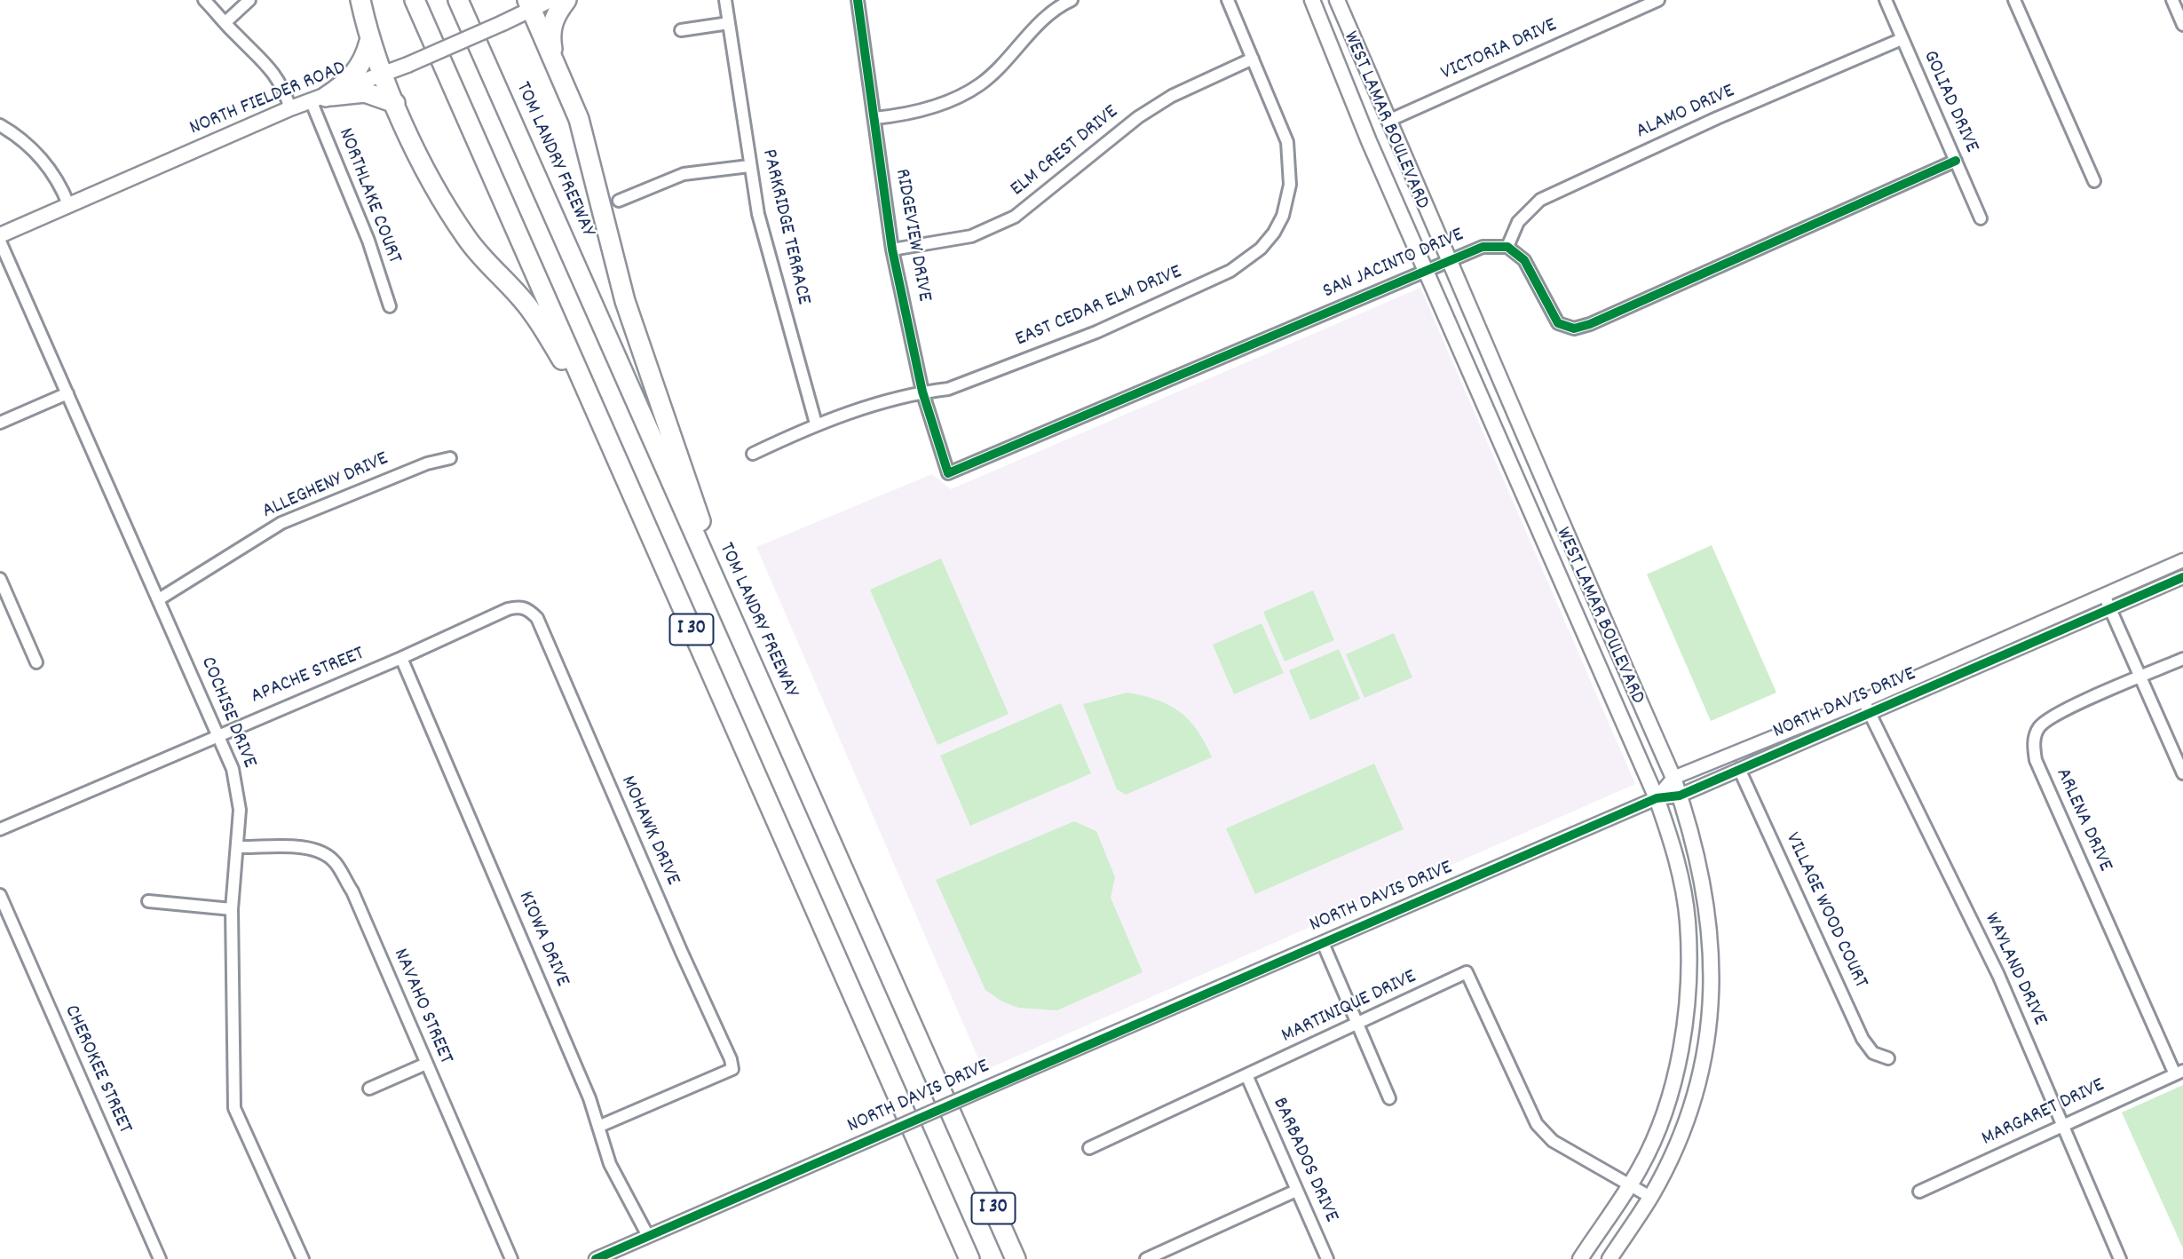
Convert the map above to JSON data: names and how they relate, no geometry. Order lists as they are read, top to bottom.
{
  "streets": {
    "highway": ["TOM LANDRY FREEWAY", "I 30"],
    "main road": ["NORTH FIELDER ROAD", "WEST LAMAR BOULEVARD"],
    "street": [
      "VICTORIA DRIVE",
      "GOLIAD DRIVE",
      "ALAMO DRIVE",
      "ELM CREST DRIVE",
      "NORTHLAKE COURT",
      "PARKRIDGE TERRACE",
      "RIDGEVIEW DRIVE",
      "SAN JACINTO DRIVE",
      "EAST CEDAR ELM DRIVE",
      "ALLEGHENY DRIVE",
      "APACHE STREET",
      "NORTH DAVIS DRIVE",
      "COCHISE DRIVE",
      "ARLENA DRIVE",
      "MOHAWK DRIVE",
      "VILLAGE WOOD COURT",
      "KIOWA DRIVE",
      "WAYLAND DRIVE",
      "NAVAHO STREET",
      "MARTINIQUE DRIVE",
      "CHEROKEE STREET",
      "MARGARET DRIVE",
      "BARBADOS DRIVE"
    ]
  },
  "crossings": [
    ["VICTORIA DRIVE", "WEST LAMAR BOULEVARD"],
    ["NORTH FIELDER ROAD", "NORTHLAKE COURT"],
    ["GOLIAD DRIVE", "ALAMO DRIVE"],
    ["ALAMO DRIVE", "SAN JACINTO DRIVE"],
    ["WEST LAMAR BOULEVARD", "SAN JACINTO DRIVE"],
    ["WEST LAMAR BOULEVARD", "NORTH DAVIS DRIVE"],
    ["WEST LAMAR BOULEVARD", "MARTINIQUE DRIVE"],
    ["ELM CREST DRIVE", "RIDGEVIEW DRIVE"],
    ["ELM CREST DRIVE", "EAST CEDAR ELM DRIVE"],
    ["PARKRIDGE TERRACE", "EAST CEDAR ELM DRIVE"],
    ["RIDGEVIEW DRIVE", "SAN JACINTO DRIVE"],
    ["RIDGEVIEW DRIVE", "EAST CEDAR ELM DRIVE"],
    ["ALLEGHENY DRIVE", "COCHISE DRIVE"],
    ["APACHE STREET", "COCHISE DRIVE"],
    ["APACHE STREET", "MOHAWK DRIVE"],
    ["APACHE STREET", "KIOWA DRIVE"],
    ["NORTH DAVIS DRIVE", "VILLAGE WOOD COURT"],
    ["NORTH DAVIS DRIVE", "KIOWA DRIVE"],
    ["NORTH DAVIS DRIVE", "WAYLAND DRIVE"],
    ["COCHISE DRIVE", "NAVAHO STREET"],
    ["ARLENA DRIVE", "MARGARET DRIVE"],
    ["MOHAWK DRIVE", "KIOWA DRIVE"],
    ["WAYLAND DRIVE", "MARGARET DRIVE"],
    ["MARTINIQUE DRIVE", "BARBADOS DRIVE"]
  ]
}
